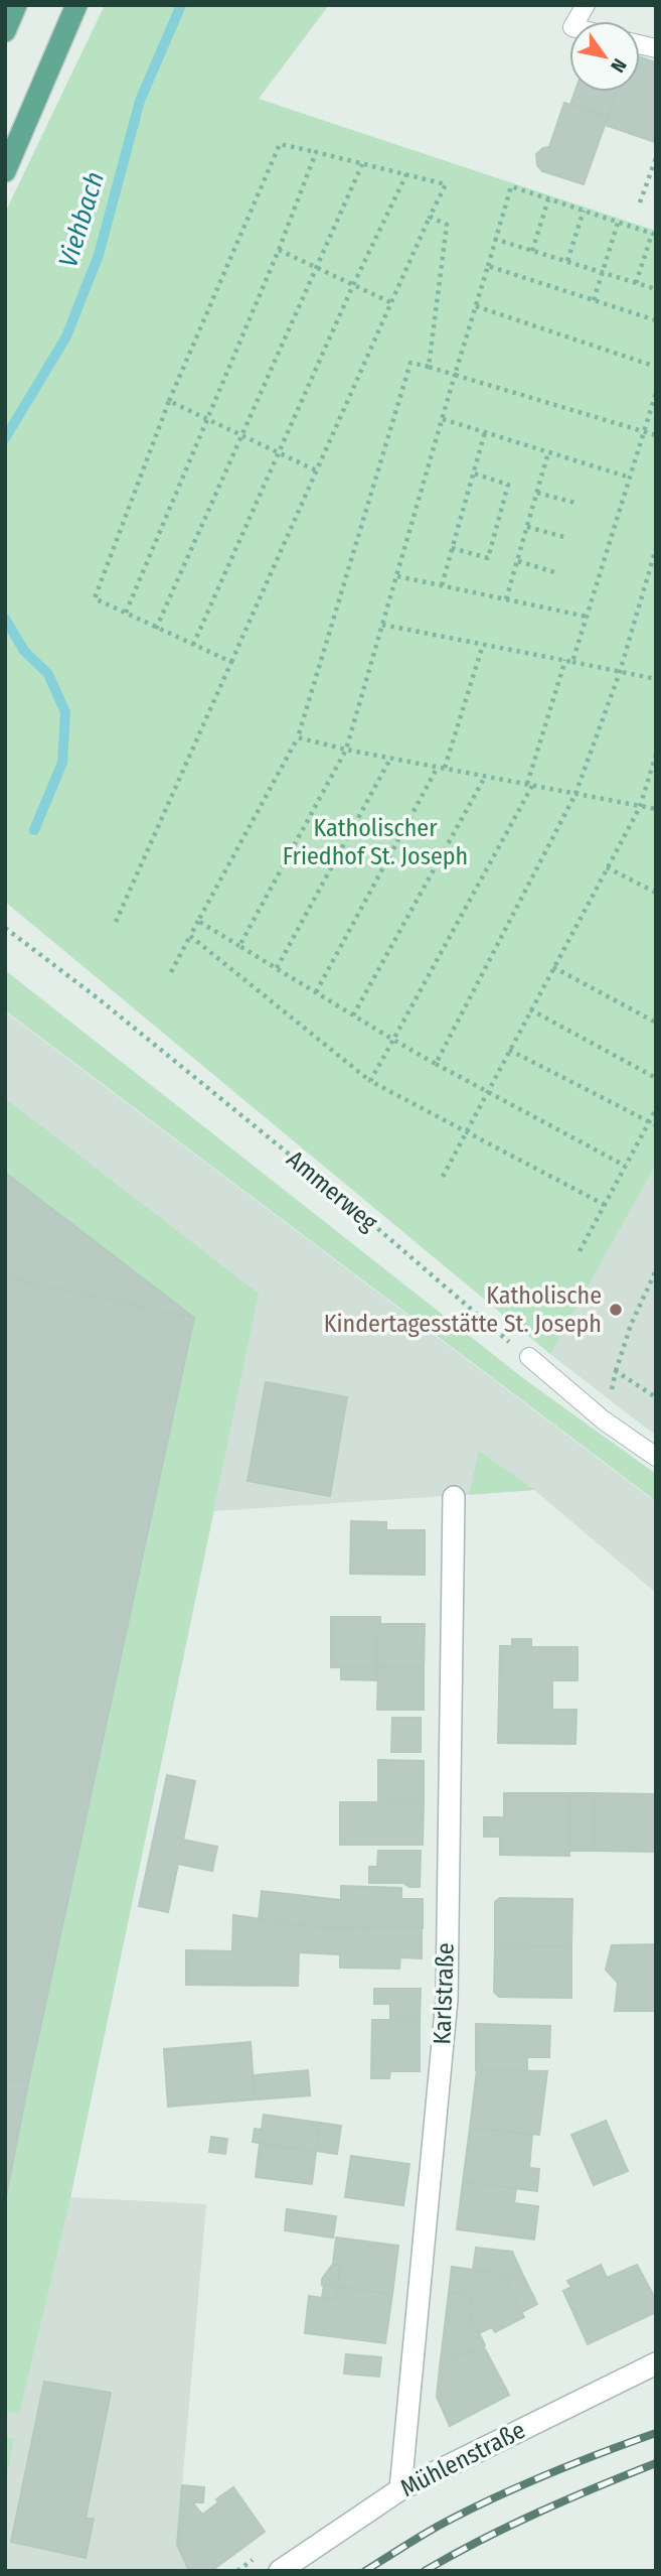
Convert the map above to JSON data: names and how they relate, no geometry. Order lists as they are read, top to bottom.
{
  "streets": {
    "street": ["Karlstraße", "Mühlenstraße"],
    "path": ["Ammerweg"]
  },
  "crossings": [
    ["Karlstraße", "Mühlenstraße"]
  ],
  "water": ["Viehbach"],
  "parks": ["Katholischer Friedhof St. Joseph"],
  "places": ["Katholische Kindertagesstätte St. Joseph"],
  "north": "bottom right"
}
